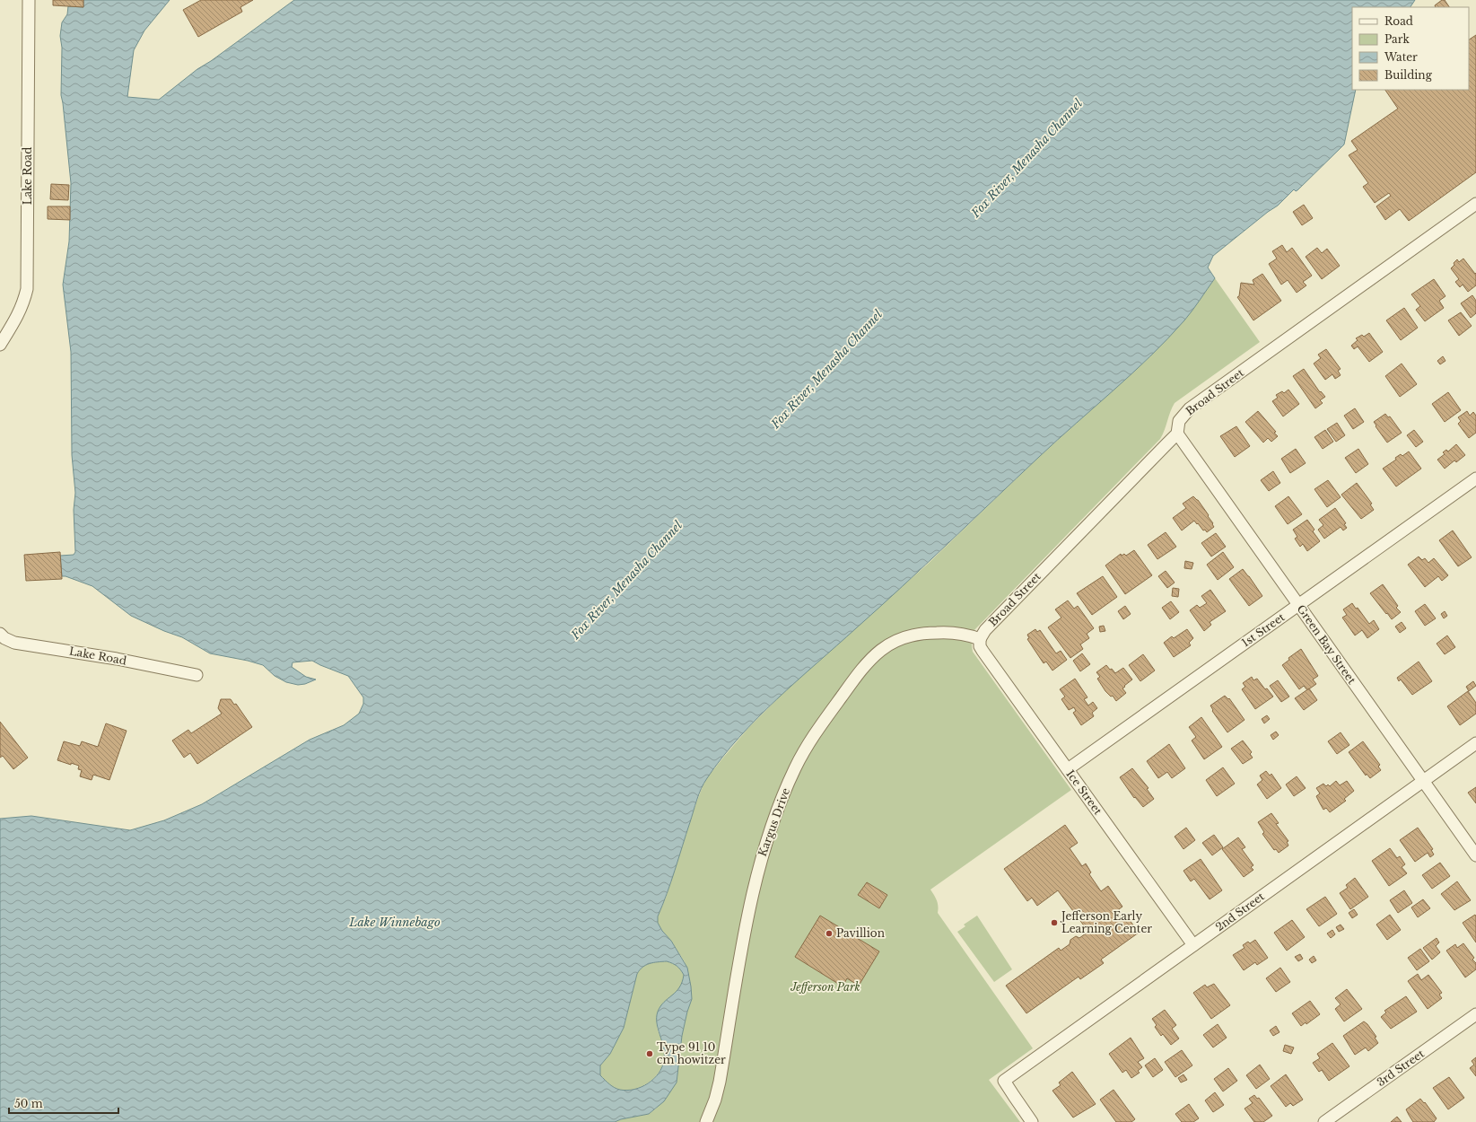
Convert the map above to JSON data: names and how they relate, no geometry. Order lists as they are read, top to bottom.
{
  "streets": {
    "street": [
      "Lake Road",
      "Broad Street",
      "1st Street",
      "Green Bay Street",
      "Ice Street",
      "Kargus Drive",
      "2nd Street",
      "3rd Street"
    ]
  },
  "crossings": [
    ["Broad Street", "Green Bay Street"],
    ["Broad Street", "Ice Street"],
    ["Broad Street", "Kargus Drive"],
    ["1st Street", "Green Bay Street"],
    ["1st Street", "Ice Street"],
    ["Green Bay Street", "2nd Street"],
    ["Ice Street", "Kargus Drive"],
    ["Ice Street", "2nd Street"]
  ],
  "water": ["Fox River, Menasha Channel", "Lake Winnebago"],
  "parks": ["Jefferson Park"],
  "places": ["Jefferson Early Learning Center", "Pavillion", "Type 91 10 cm howitzer"],
  "legend": [
    "Road",
    "Park",
    "Water",
    "Building"
  ],
  "scale_bar": "50 m"
}
